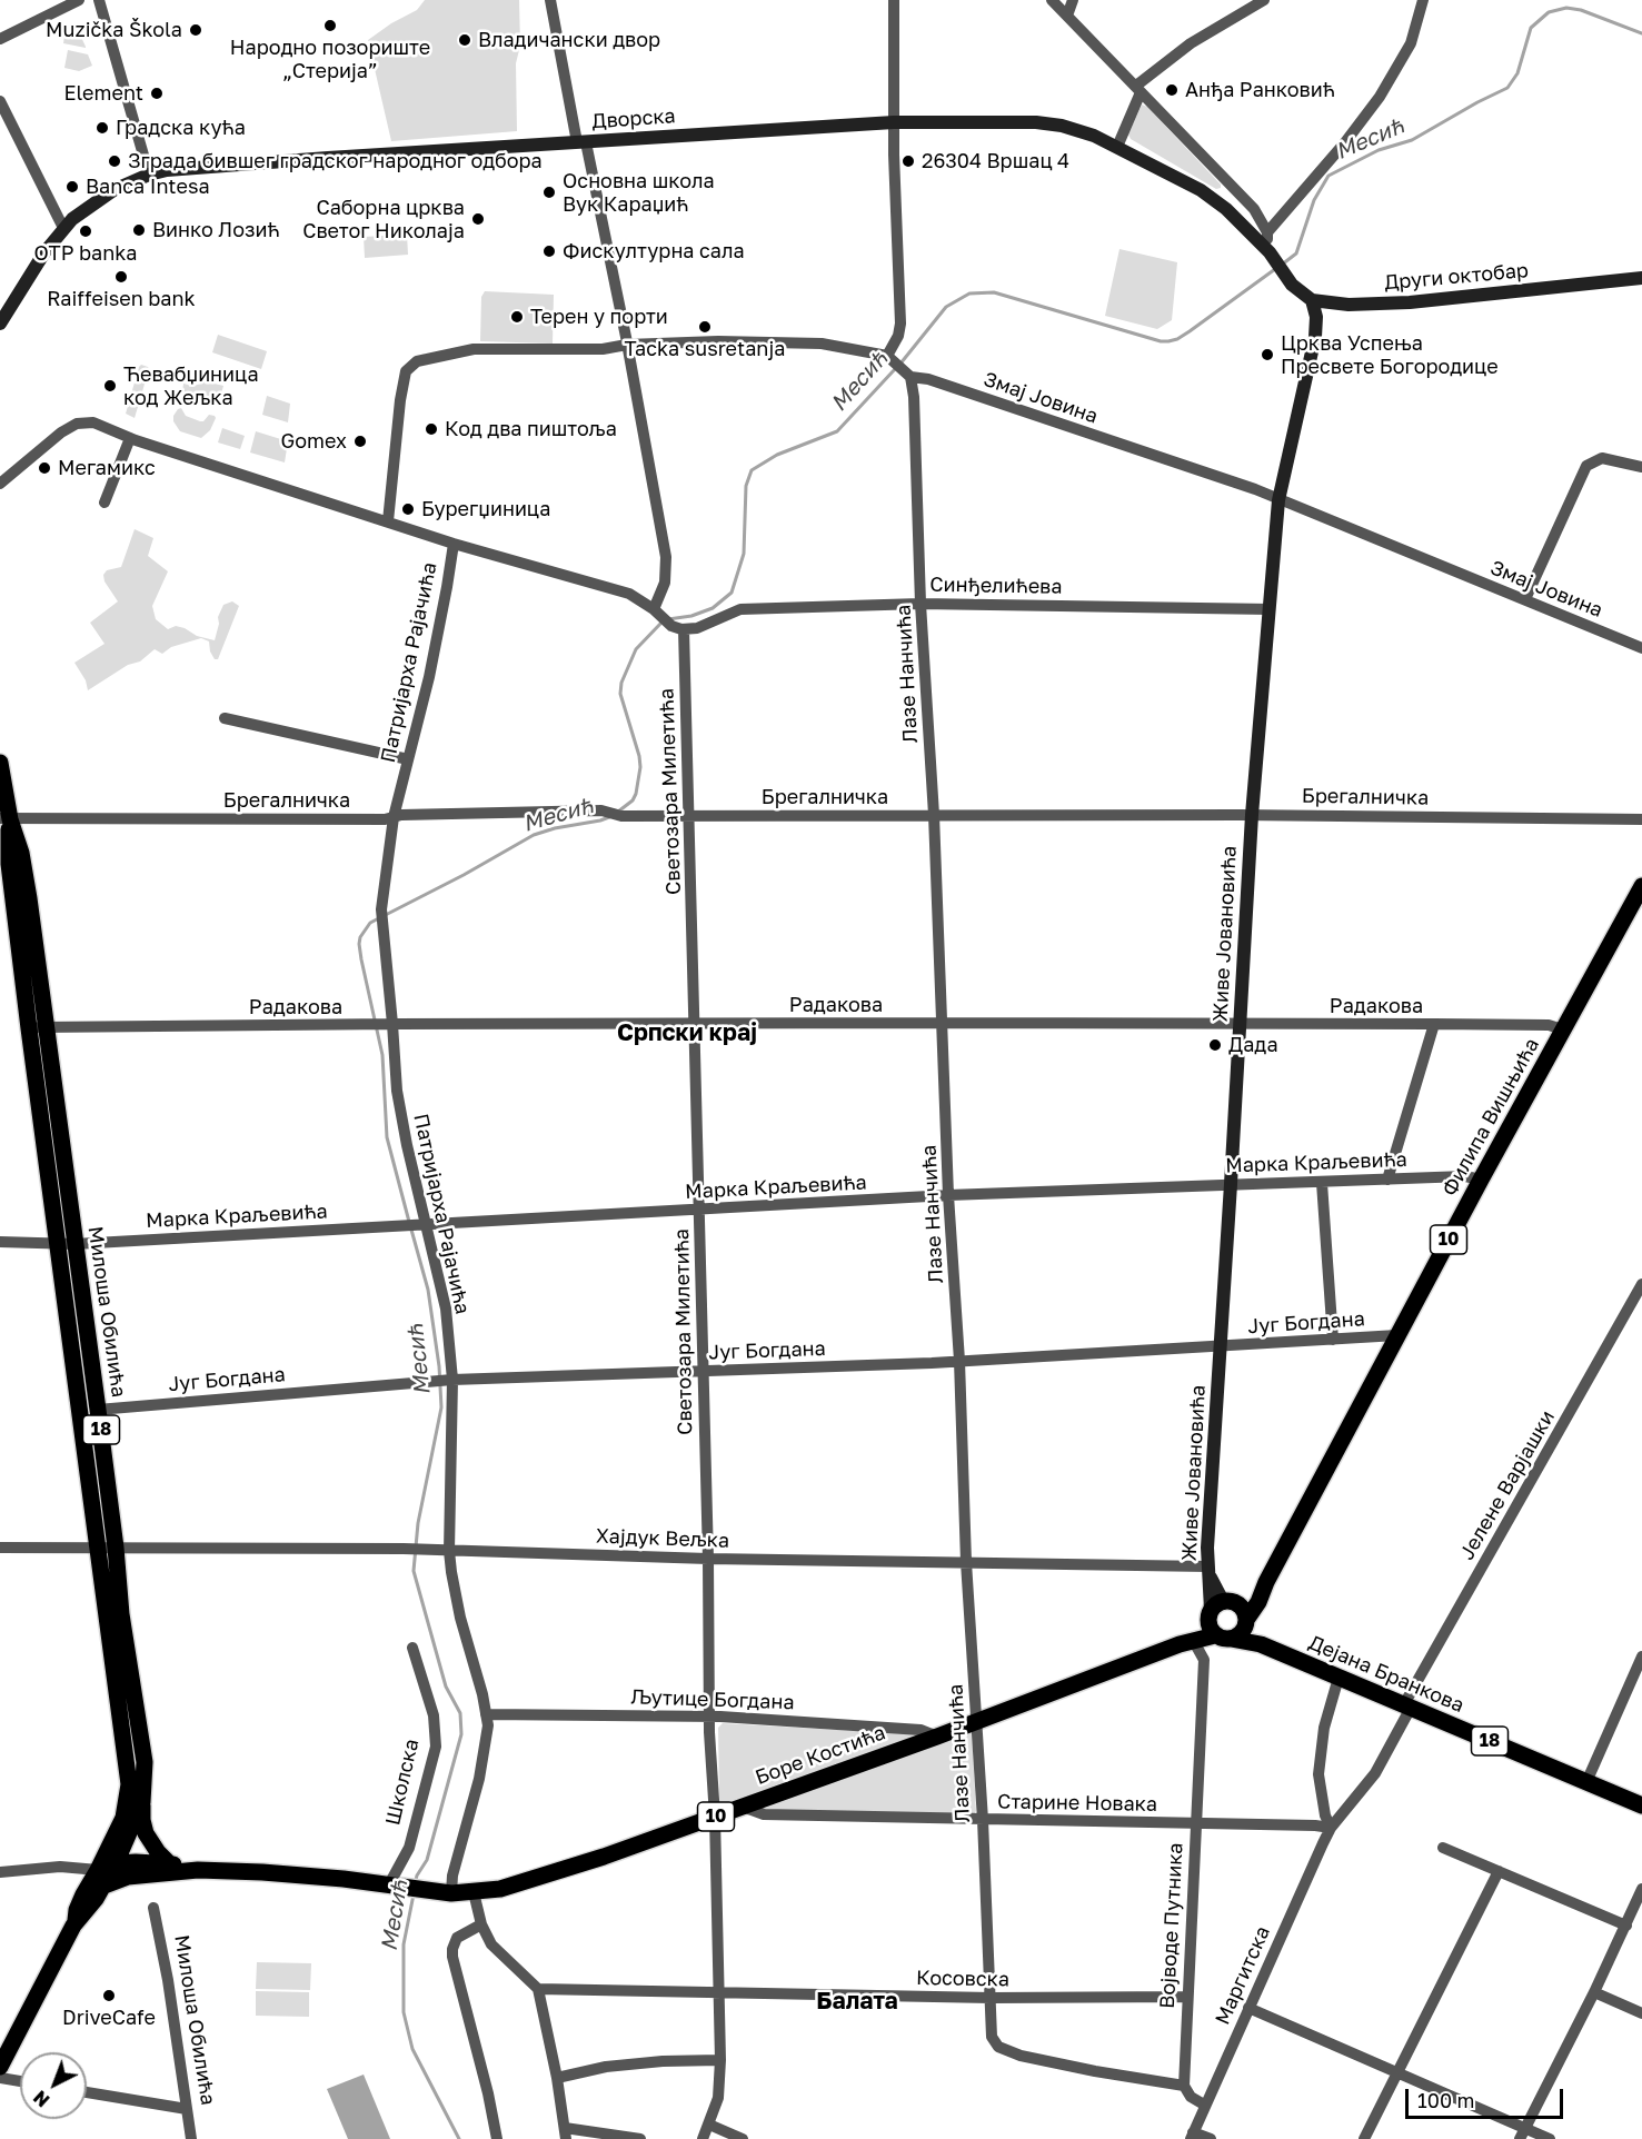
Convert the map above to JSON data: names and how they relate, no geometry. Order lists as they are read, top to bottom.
{
  "streets": {
    "main road": [
      "Дворска",
      "Други октобар",
      "Живе Јовановића",
      "Филипа Вишњића",
      "10",
      "Милоша Обилића",
      "18",
      "Дејана Бранкова",
      "Боре Костића"
    ],
    "street": [
      "Змај Јовина",
      "Синђелићева",
      "Патријарха Рајачића",
      "Лазе Нанчића",
      "Светозара Милетића",
      "Брегалничка",
      "Радакова",
      "Марка Краљевића",
      "Југ Богдана",
      "Јелене Варјашки",
      "Хајдук Вељка",
      "Љутице Богдана",
      "Школска",
      "Старине Новака",
      "Војводе Путника",
      "Маргитска",
      "Косовска"
    ]
  },
  "crossings": [
    ["Дворска", "Други октобар"],
    ["Дворска", "Живе Јовановића"],
    ["Други октобар", "Живе Јовановића"],
    ["Змај Јовина", "Лазе Нанчића"],
    ["Змај Јовина", "Живе Јовановића"],
    ["Синђелићева", "Лазе Нанчића"],
    ["Синђелићева", "Светозара Милетића"],
    ["Синђелићева", "Живе Јовановића"],
    ["Патријарха Рајачића", "Брегалничка"],
    ["Патријарха Рајачића", "Радакова"],
    ["Патријарха Рајачића", "Марка Краљевића"],
    ["Патријарха Рајачића", "Југ Богдана"],
    ["Патријарха Рајачића", "Хајдук Вељка"],
    ["Патријарха Рајачића", "Љутице Богдана"],
    ["Патријарха Рајачића", "Боре Костића"],
    ["Лазе Нанчића", "Брегалничка"],
    ["Лазе Нанчића", "Радакова"],
    ["Лазе Нанчића", "Марка Краљевића"],
    ["Лазе Нанчића", "Југ Богдана"],
    ["Лазе Нанчића", "Хајдук Вељка"],
    ["Лазе Нанчића", "Боре Костића"],
    ["Лазе Нанчића", "Старине Новака"],
    ["Лазе Нанчића", "Војводе Путника"],
    ["Лазе Нанчића", "Косовска"],
    ["Светозара Милетића", "Брегалничка"],
    ["Светозара Милетића", "Радакова"],
    ["Светозара Милетића", "Марка Краљевића"],
    ["Светозара Милетића", "Југ Богдана"],
    ["Светозара Милетића", "Хајдук Вељка"],
    ["Светозара Милетића", "Љутице Богдана"],
    ["Светозара Милетића", "Боре Костића"],
    ["Светозара Милетића", "Косовска"],
    ["Брегалничка", "Живе Јовановића"],
    ["Брегалничка", "Милоша Обилића"],
    ["Живе Јовановића", "Радакова"],
    ["Живе Јовановића", "Филипа Вишњића"],
    ["Живе Јовановића", "Марка Краљевића"],
    ["Живе Јовановића", "10"],
    ["Живе Јовановића", "Југ Богдана"],
    ["Живе Јовановића", "Хајдук Вељка"],
    ["Живе Јовановића", "Дејана Бранкова"],
    ["Живе Јовановића", "Боре Костића"],
    ["Радакова", "Филипа Вишњића"],
    ["Радакова", "Милоша Обилића"],
    ["Филипа Вишњића", "Марка Краљевића"],
    ["Филипа Вишњића", "10"],
    ["Филипа Вишњића", "Југ Богдана"],
    ["Филипа Вишњића", "Дејана Бранкова"],
    ["Филипа Вишњића", "Боре Костића"],
    ["Марка Краљевића", "Милоша Обилића"],
    ["10", "Милоша Обилића"],
    ["10", "18"],
    ["10", "Дејана Бранкова"],
    ["10", "Боре Костића"],
    ["10", "Школска"],
    ["Милоша Обилића", "Југ Богдана"],
    ["Милоша Обилића", "18"],
    ["Милоша Обилића", "Хајдук Вељка"],
    ["Јелене Варјашки", "Дејана Бранкова"],
    ["Јелене Варјашки", "Маргитска"],
    ["Дејана Бранкова", "Боре Костића"],
    ["Дејана Бранкова", "Маргитска"],
    ["Љутице Богдана", "Боре Костића"],
    ["Боре Костића", "Школска"],
    ["Боре Костића", "Старине Новака"],
    ["Старине Новака", "Војводе Путника"],
    ["Старине Новака", "Маргитска"],
    ["Војводе Путника", "Косовска"]
  ],
  "districts": ["Српски крај", "Балата"],
  "water": ["Месић"],
  "places": [
    "Народно позориште „Стерија”",
    "Muzička Škola",
    "Владичански двор",
    "Анђа Ранковић",
    "Element",
    "Градска кућа",
    "Зграда бившег градског народног одбора",
    "26304 Вршац 4",
    "Banca Intesa",
    "Основна школа Вук Караџић",
    "Саборна црква Светог Николаја",
    "Винко Лозић",
    "OTP banka",
    "Фискултурна сала",
    "Raiffeisen bank",
    "Терен у порти",
    "Tacka susretanja",
    "Црква Успења Пресвете Богородице",
    "Ћевабџиница код Жељка",
    "Код два пиштоља",
    "Gomex",
    "Мегамикс",
    "Бурегџиница",
    "Дада",
    "DriveCafe"
  ],
  "scale_bar": "100 m",
  "north": "bottom left"
}
